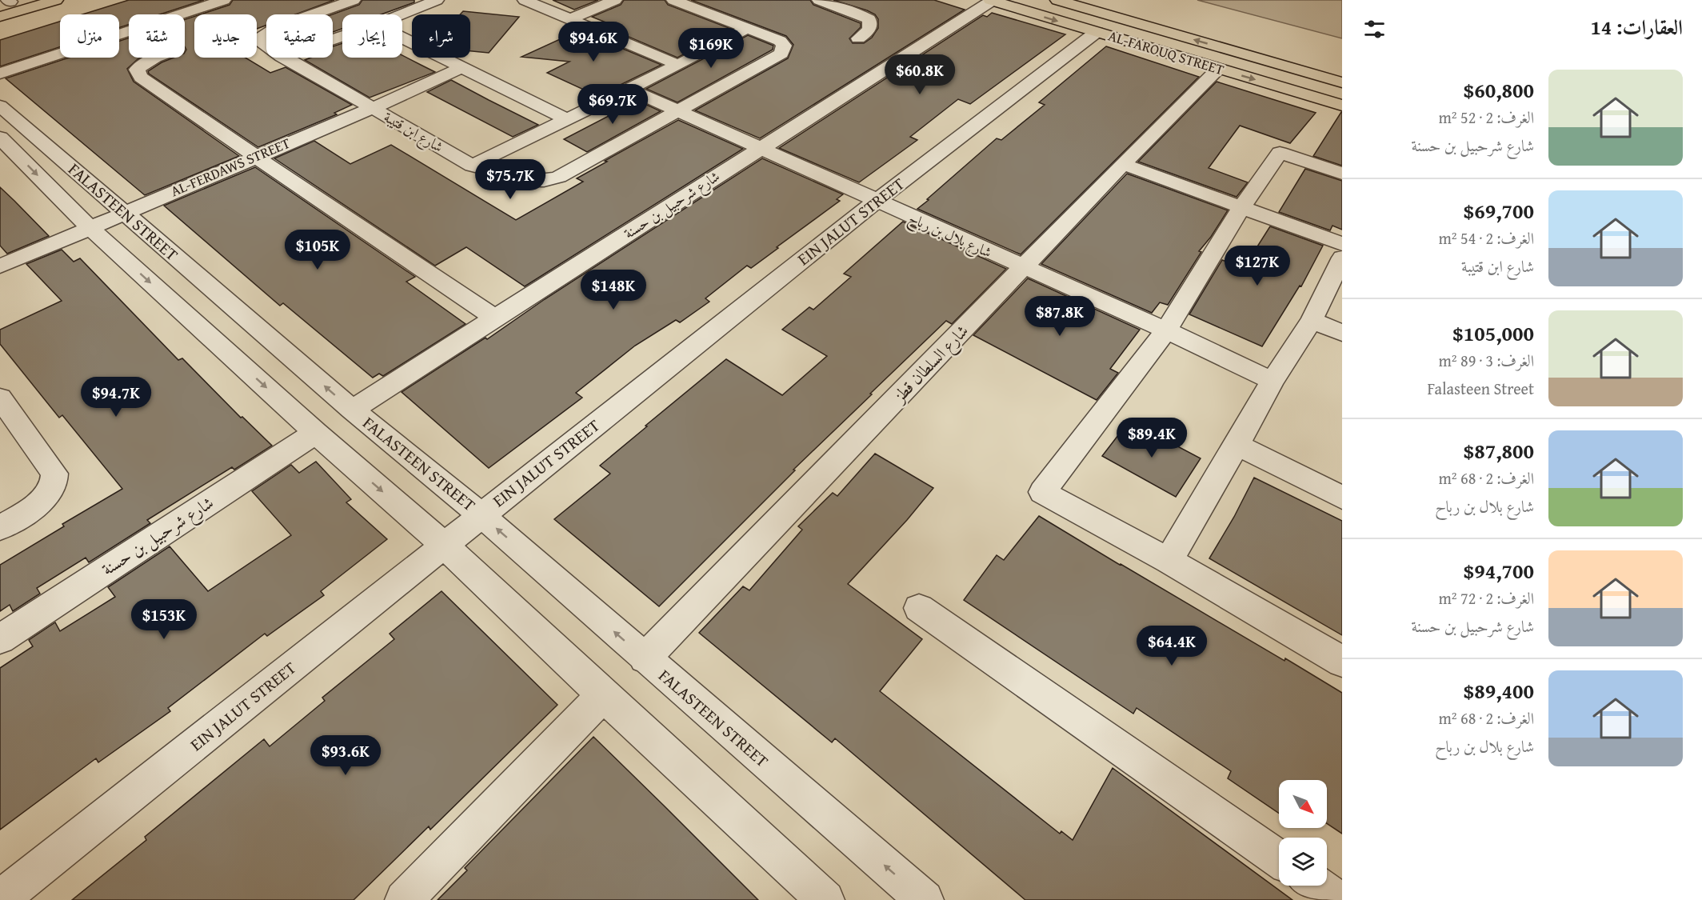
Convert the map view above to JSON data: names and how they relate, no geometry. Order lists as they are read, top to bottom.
{
  "streets": {
    "main road": ["AL-FAROUQ STREET"],
    "street": [
      "شارع ابن قتيبة",
      "AL-FERDAWS STREET",
      "شارع شرحبيل بن حسنة",
      "FALASTEEN STREET",
      "EIN JALUT STREET",
      "شارع بلال بن رباح",
      "شارع السلطان قطز"
    ]
  },
  "crossings": [
    ["AL-FAROUQ STREET", "شارع شرحبيل بن حسنة"],
    ["AL-FAROUQ STREET", "EIN JALUT STREET"],
    ["AL-FAROUQ STREET", "شارع السلطان قطز"],
    ["شارع ابن قتيبة", "AL-FERDAWS STREET"],
    ["شارع ابن قتيبة", "شارع بلال بن رباح"],
    ["AL-FERDAWS STREET", "FALASTEEN STREET"],
    ["شارع شرحبيل بن حسنة", "FALASTEEN STREET"],
    ["شارع شرحبيل بن حسنة", "شارع بلال بن رباح"],
    ["FALASTEEN STREET", "EIN JALUT STREET"],
    ["FALASTEEN STREET", "شارع السلطان قطز"],
    ["EIN JALUT STREET", "شارع بلال بن رباح"],
    ["شارع بلال بن رباح", "شارع السلطان قطز"]
  ],
  "north": "bottom right",
  "page": {
    "heading": "العقارات: 14",
    "chip": [
      "شراء",
      "إيجار",
      "تصفية",
      "جديد",
      "شقة",
      "منزل"
    ],
    "price": [
      "$94.6K",
      "$169K",
      "$60.8K",
      "$69.7K",
      "$75.7K",
      "$105K",
      "$127K",
      "$148K",
      "$87.8K",
      "$94.7K",
      "$89.4K",
      "$153K",
      "$64.4K",
      "$93.6K"
    ],
    "list": [
      {
        "name": "$60,800",
        "note": "الغرف: 2 · 52 m² · شارع شرحبيل بن حسنة"
      },
      {
        "name": "$69,700",
        "note": "الغرف: 2 · 54 m² · شارع ابن قتيبة"
      },
      {
        "name": "$105,000",
        "note": "الغرف: 3 · 89 m² · Falasteen Street"
      },
      {
        "name": "$87,800",
        "note": "الغرف: 2 · 68 m² · شارع بلال بن رباح"
      },
      {
        "name": "$94,700",
        "note": "الغرف: 2 · 72 m² · شارع شرحبيل بن حسنة"
      },
      {
        "name": "$89,400",
        "note": "الغرف: 2 · 68 m² · شارع بلال بن رباح"
      }
    ]
  }
}
